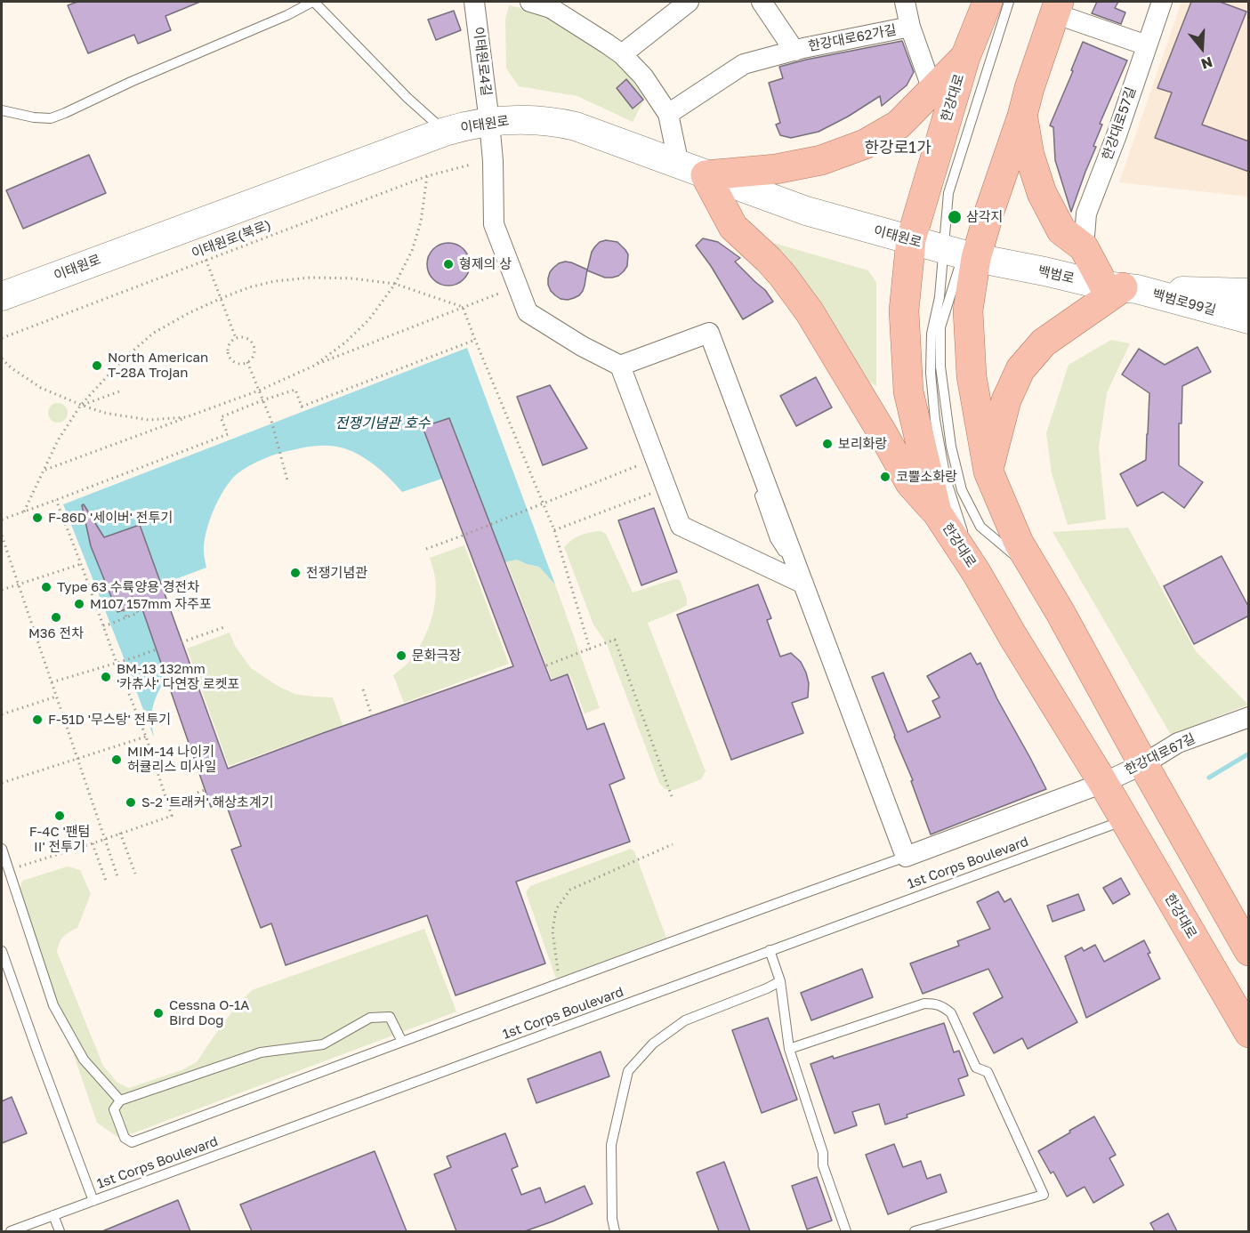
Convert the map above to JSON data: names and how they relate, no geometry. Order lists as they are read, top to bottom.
{
  "streets": {
    "main road": [
      "한강대로",
      "이태원로",
      "백범로",
      "백범로99길"
    ],
    "street": [
      "한강대로62가길",
      "이태원로4길",
      "한강대로57길",
      "한강대로67길"
    ],
    "lane": ["1st Corps Boulevard"],
    "path": ["이태원로(북로)"]
  },
  "crossings": [
    ["이태원로4길", "이태원로"],
    ["한강대로", "이태원로"],
    ["한강대로", "한강대로67길"],
    ["한강대로", "1st Corps Boulevard"],
    ["이태원로", "백범로"],
    ["백범로", "백범로99길"]
  ],
  "districts": ["한강로1가"],
  "water": ["전쟁기념관 호수"],
  "places": [
    "삼각지",
    "형제의 상",
    "North American T-28A Trojan",
    "보리화랑",
    "코뿔소화랑",
    "F-86D '세이버' 전투기",
    "전쟁기념관",
    "Type 63 수륙양용 경전차",
    "M107 157mm 자주포",
    "M36 전차",
    "문화극장",
    "BM-13 132mm '카츄샤' 다연장 로켓포",
    "F-51D '무스탕' 전투기",
    "MIM-14 나이키 허큘리스 미사일",
    "S-2 '트래커' 해상초계기",
    "F-4C '팬텀 II' 전투기",
    "Cessna O-1A Bird Dog"
  ],
  "north": "bottom"
}
